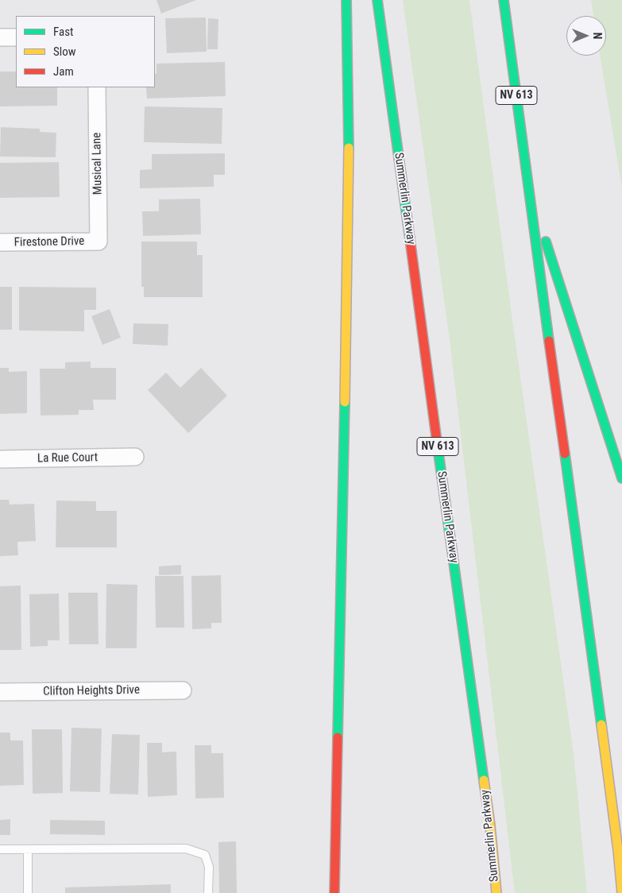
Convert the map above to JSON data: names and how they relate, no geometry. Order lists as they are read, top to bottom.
{
  "streets": {
    "highway": ["NV 613", "Summerlin Parkway"],
    "street": [
      "Musical Lane",
      "Firestone Drive",
      "La Rue Court",
      "Clifton Heights Drive"
    ]
  },
  "crossings": [
    ["Musical Lane", "Firestone Drive"]
  ],
  "legend": ["Fast", "Slow", "Jam"],
  "north": "right"
}
